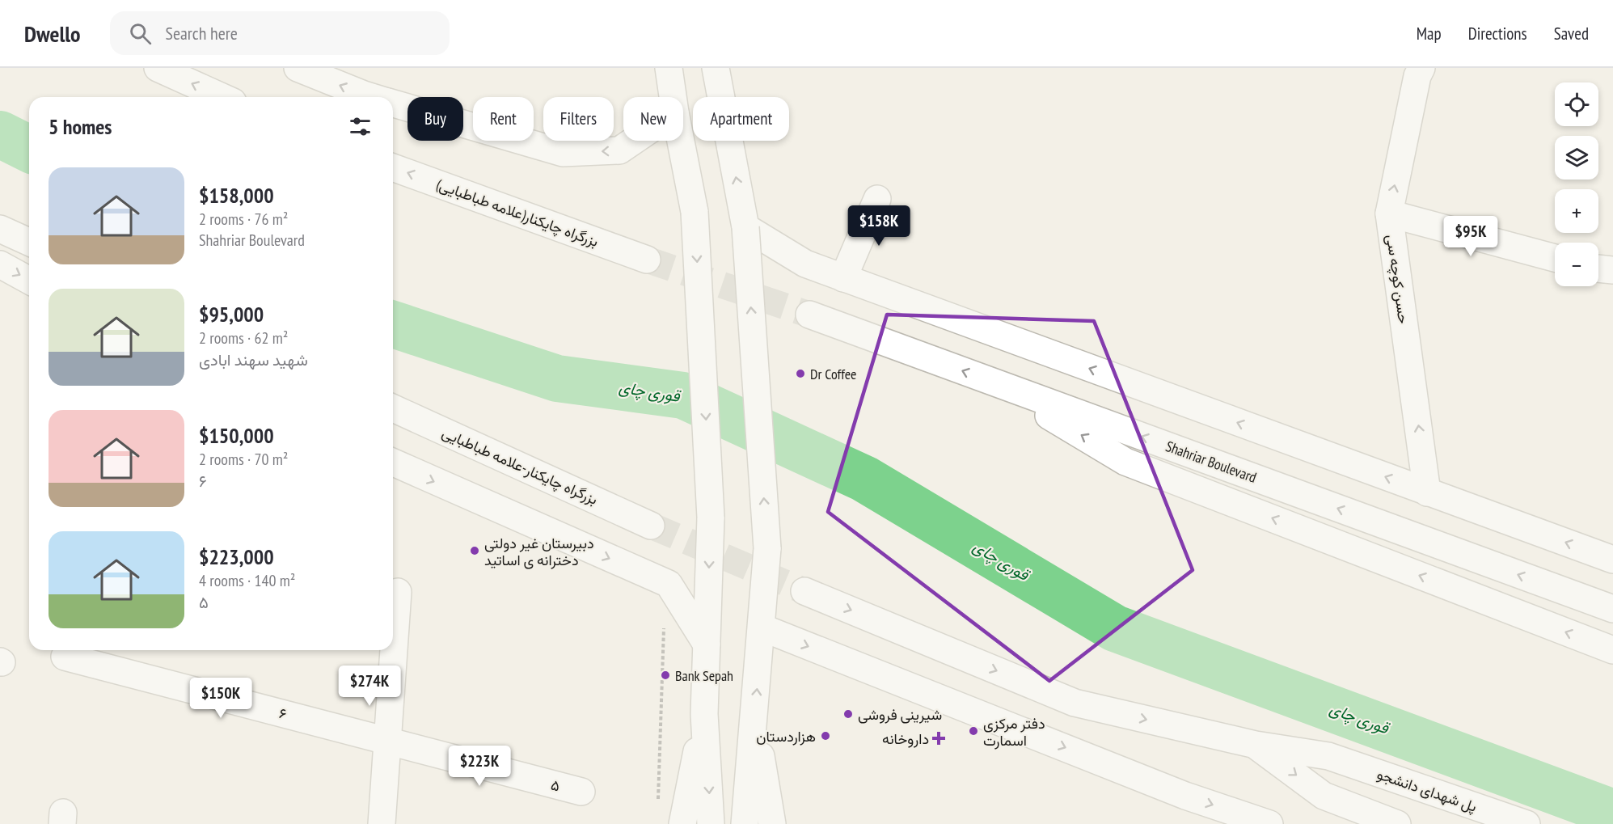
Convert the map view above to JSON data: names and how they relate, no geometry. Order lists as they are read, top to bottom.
{
  "streets": {
    "main road": [
      "بزرگراه چایکنار(علامه طباطبایی)",
      "حسن کوچه سی",
      "Shahriar Boulevard",
      "بزرگراه چایکنار-علامه طباطبایی",
      "۶",
      "۵",
      "پل شهدای دانشجو"
    ]
  },
  "crossings": [
    ["۶", "۵"]
  ],
  "one_way": ["حسن کوچه سی"],
  "water": ["قوری چای"],
  "places": {
    "other": [
      "Dr Coffee",
      "دبیرستان غیر دولتی دخترانه ی اساتید",
      "Bank Sepah",
      "شیرینی فروشی",
      "دفتر مرکزی اسمارت",
      "هزاردستان"
    ],
    "health": ["داروخانه"]
  },
  "page": {
    "header": "Dwello",
    "search": "Search here",
    "nav": ["Map", "Directions", "Saved"],
    "map_buttons": ["+", "−"],
    "chip": [
      "Buy",
      "Rent",
      "Filters",
      "New",
      "Apartment"
    ],
    "heading": "5 homes",
    "list": [
      {
        "name": "$158,000",
        "note": "2 rooms · 76 m² · Shahriar Boulevard"
      },
      {
        "name": "$95,000",
        "note": "2 rooms · 62 m² · شهید سهند ابادی"
      },
      {
        "name": "$150,000",
        "note": "2 rooms · 70 m² · ۶"
      },
      {
        "name": "$223,000",
        "note": "4 rooms · 140 m² · ۵"
      }
    ],
    "price": [
      "$158K",
      "$95K",
      "$274K",
      "$150K",
      "$223K"
    ]
  }
}
